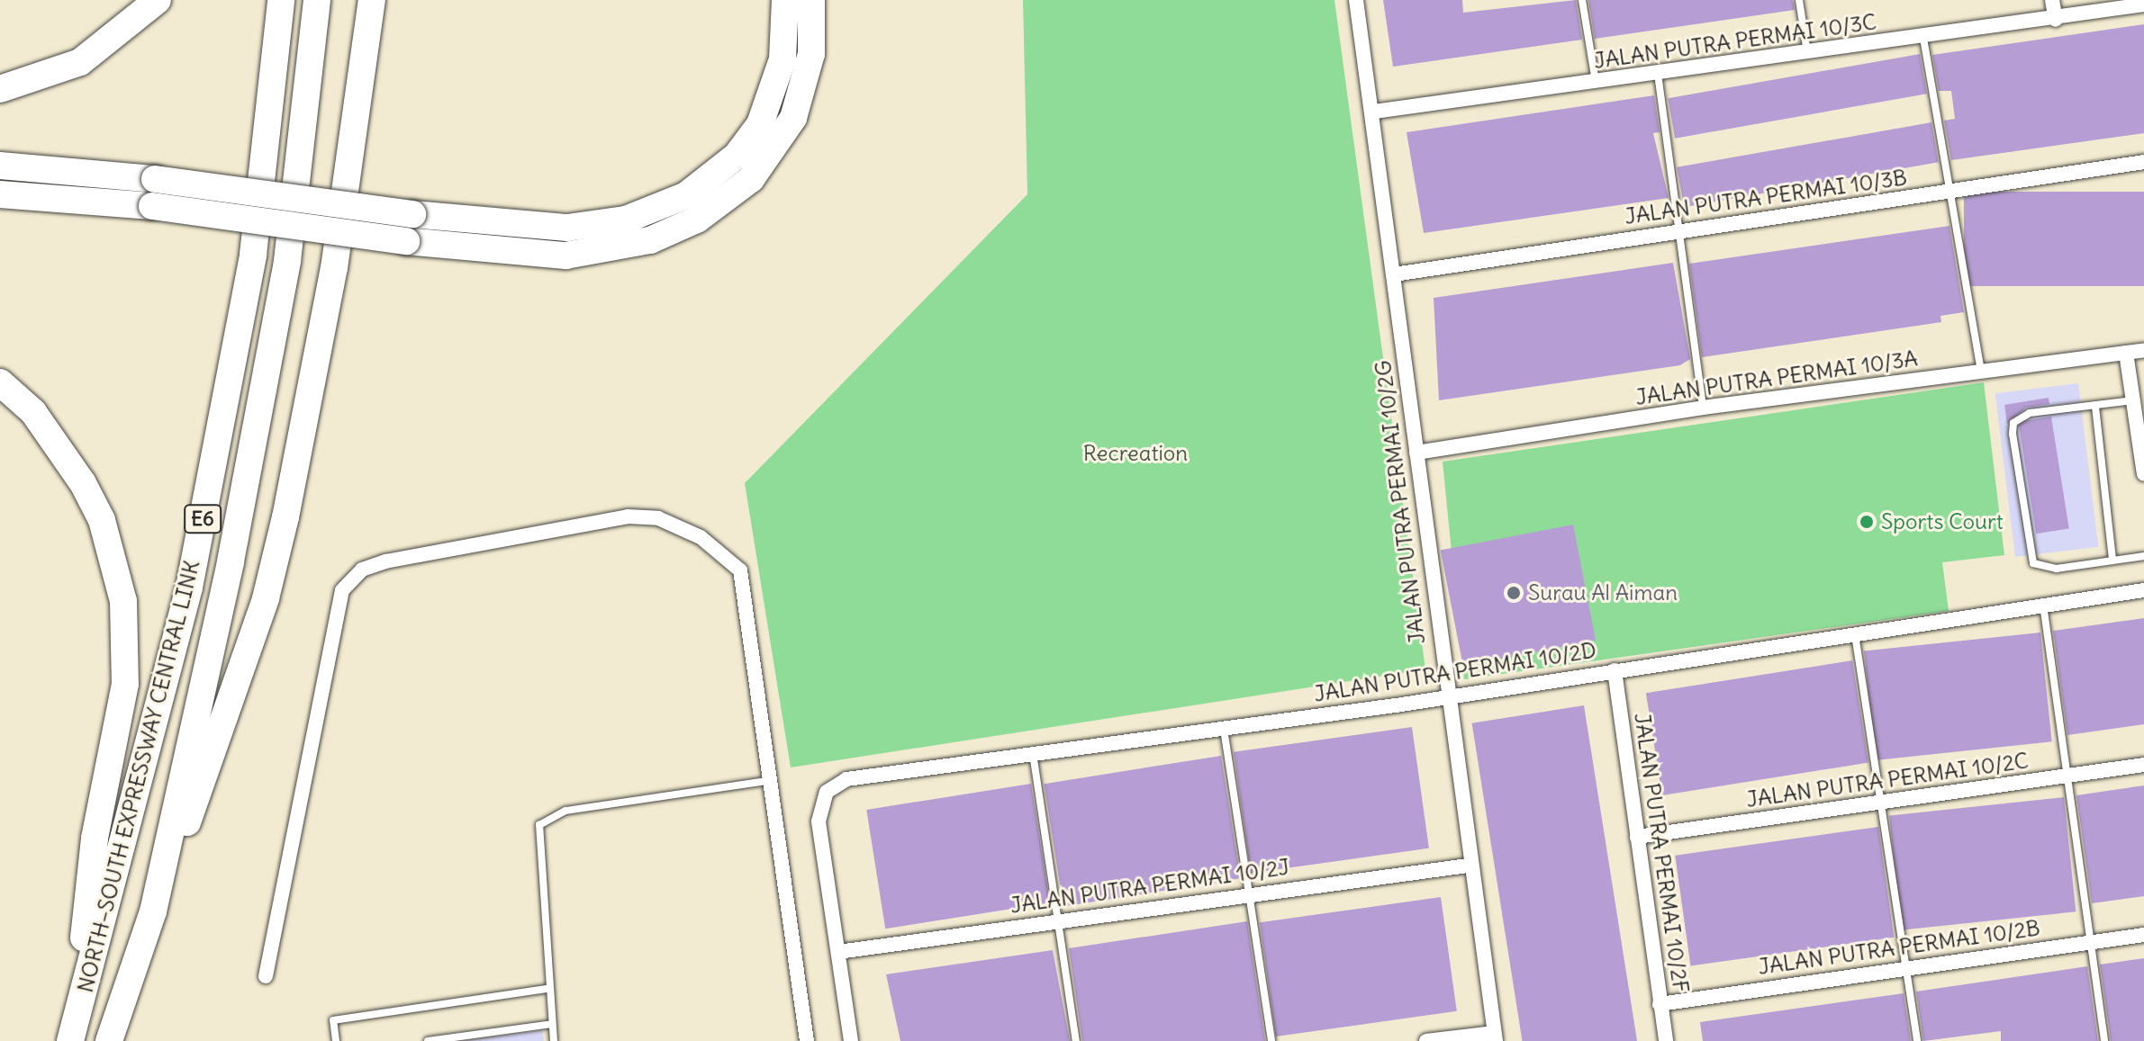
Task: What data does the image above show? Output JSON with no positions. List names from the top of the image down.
{
  "streets": {
    "highway": ["E6", "NORTH–SOUTH EXPRESSWAY CENTRAL LINK"],
    "street": [
      "JALAN PUTRA PERMAI 10/3C",
      "JALAN PUTRA PERMAI 10/3B",
      "JALAN PUTRA PERMAI 10/3A",
      "JALAN PUTRA PERMAI 10/2G",
      "JALAN PUTRA PERMAI 10/2D",
      "JALAN PUTRA PERMAI 10/2C",
      "JALAN PUTRA PERMAI 10/2F",
      "JALAN PUTRA PERMAI 10/2J",
      "JALAN PUTRA PERMAI 10/2B"
    ]
  },
  "crossings": [
    ["JALAN PUTRA PERMAI 10/3C", "JALAN PUTRA PERMAI 10/2G"],
    ["JALAN PUTRA PERMAI 10/3B", "JALAN PUTRA PERMAI 10/2G"],
    ["JALAN PUTRA PERMAI 10/3A", "JALAN PUTRA PERMAI 10/2G"],
    ["JALAN PUTRA PERMAI 10/2G", "JALAN PUTRA PERMAI 10/2D"],
    ["JALAN PUTRA PERMAI 10/2G", "JALAN PUTRA PERMAI 10/2J"],
    ["JALAN PUTRA PERMAI 10/2D", "JALAN PUTRA PERMAI 10/2F"],
    ["JALAN PUTRA PERMAI 10/2D", "JALAN PUTRA PERMAI 10/2J"],
    ["JALAN PUTRA PERMAI 10/2C", "JALAN PUTRA PERMAI 10/2F"],
    ["JALAN PUTRA PERMAI 10/2F", "JALAN PUTRA PERMAI 10/2B"]
  ],
  "parks": ["Recreation"],
  "places": ["Sports Court", "Surau Al Aiman"]
}
